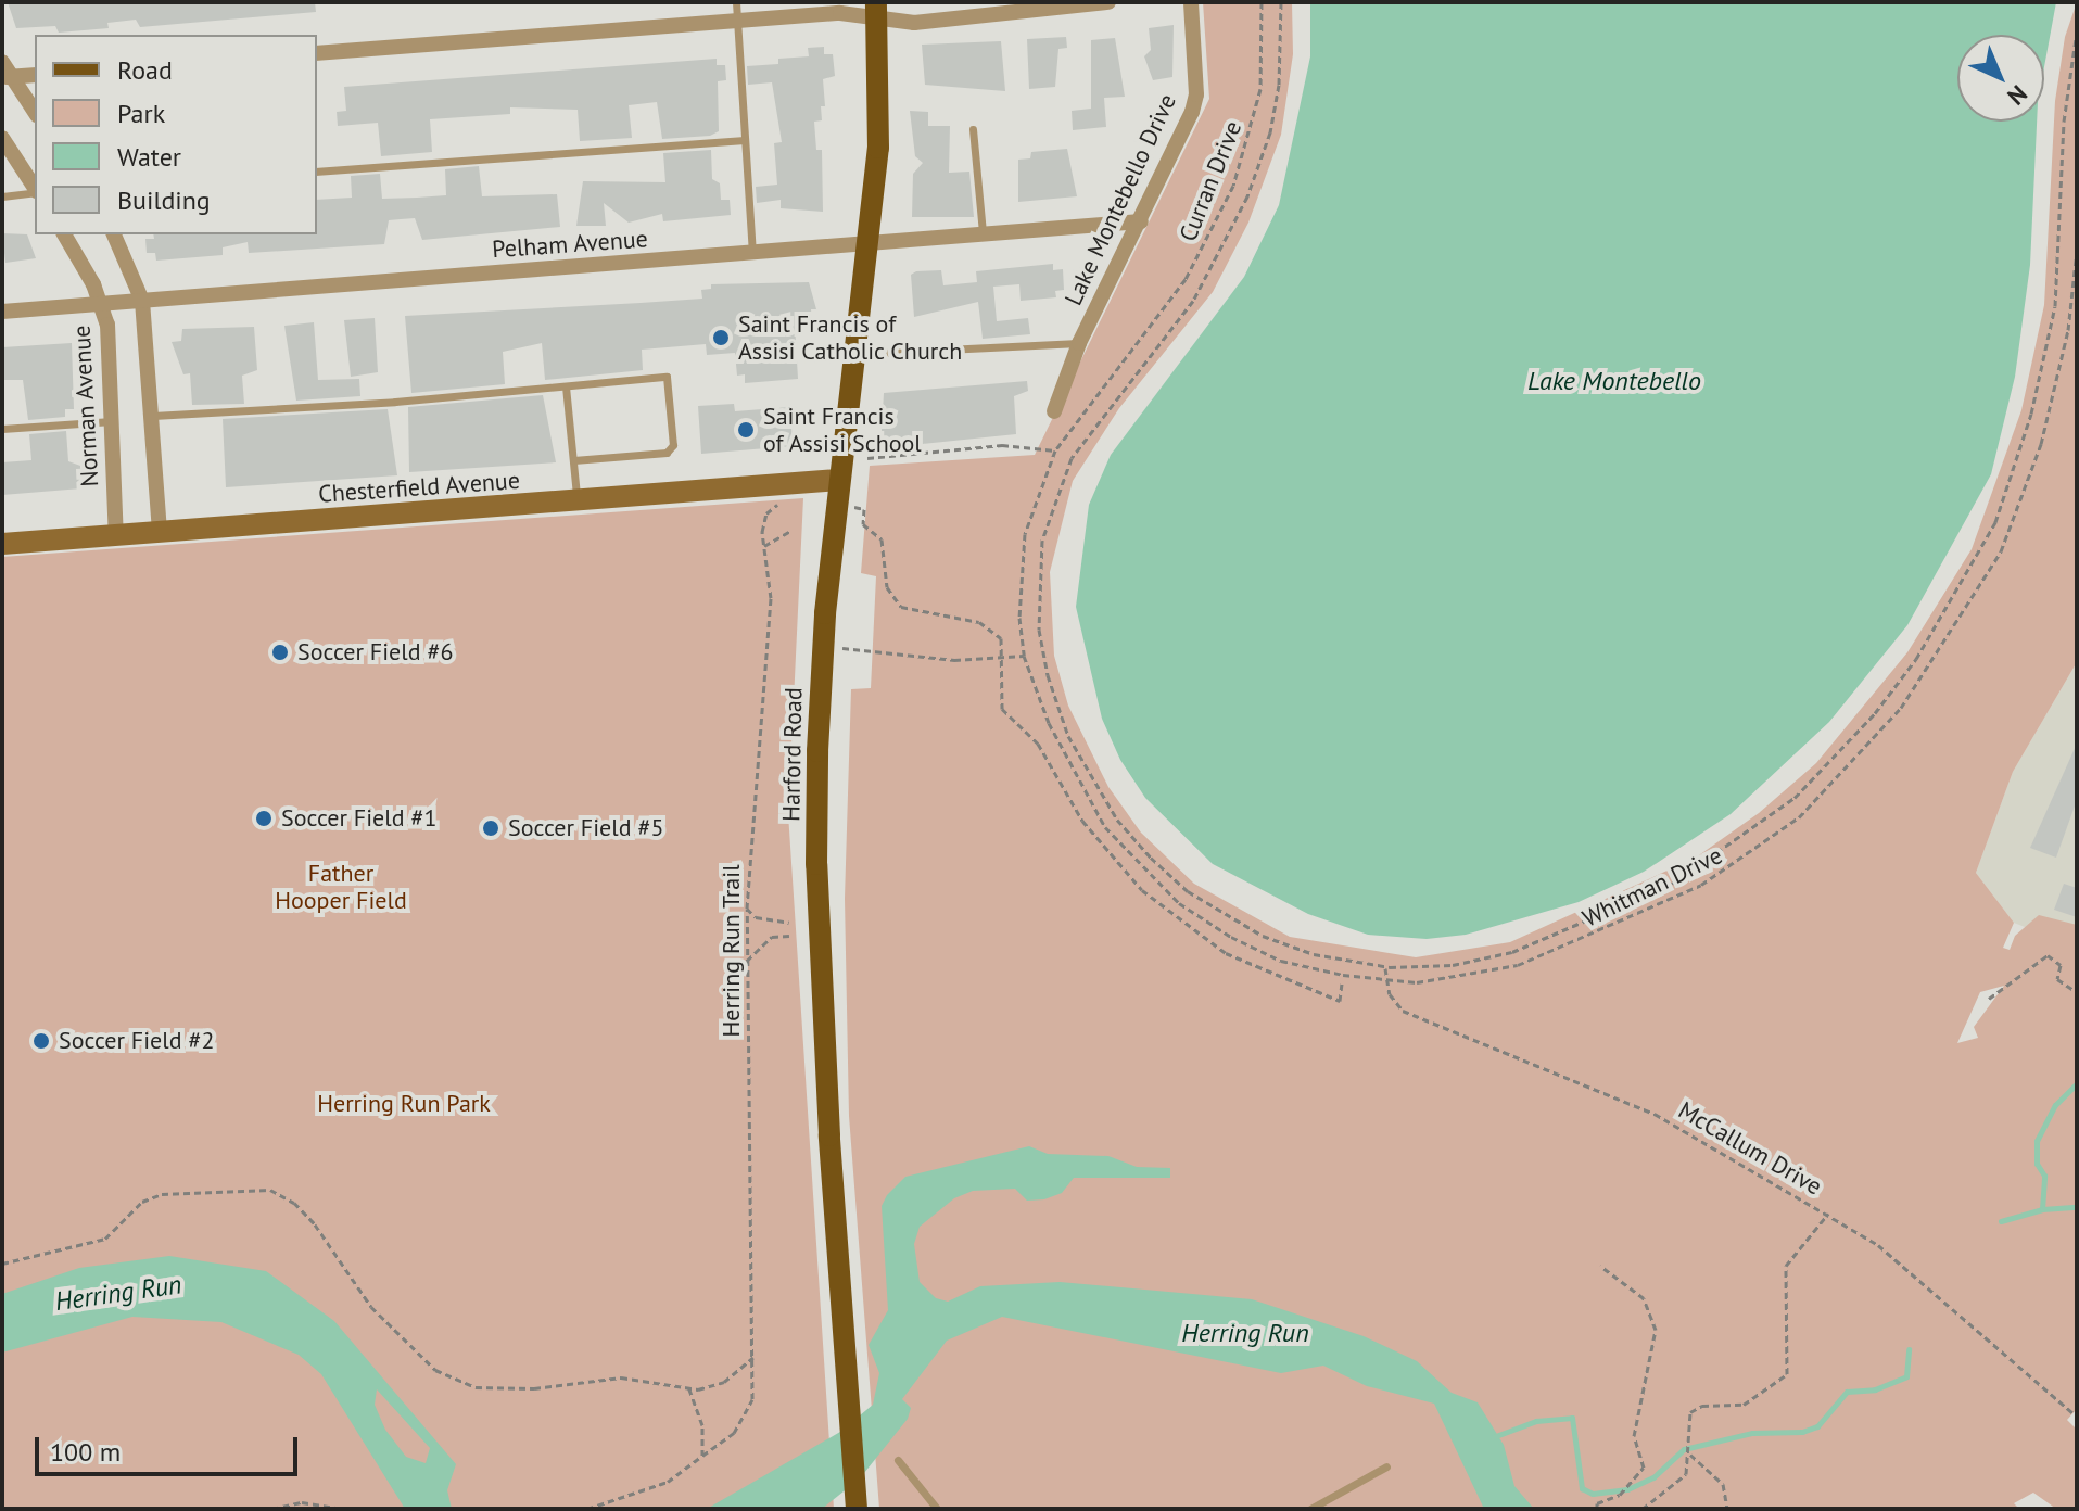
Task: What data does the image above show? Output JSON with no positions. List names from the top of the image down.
{
  "streets": {
    "main road": ["Harford Road"],
    "street": [
      "Lake Montebello Drive",
      "Pelham Avenue",
      "Norman Avenue",
      "Chesterfield Avenue"
    ],
    "path": [
      "Curran Drive",
      "Whitman Drive",
      "Herring Run Trail",
      "McCallum Drive"
    ]
  },
  "crossings": [
    ["Lake Montebello Drive", "Pelham Avenue"],
    ["Pelham Avenue", "Norman Avenue"],
    ["Pelham Avenue", "Harford Road"],
    ["Norman Avenue", "Chesterfield Avenue"],
    ["Chesterfield Avenue", "Harford Road"],
    ["Whitman Drive", "McCallum Drive"]
  ],
  "water": ["Lake Montebello", "Herring Run"],
  "parks": ["Father Hooper Field", "Herring Run Park"],
  "places": [
    "Saint Francis of Assisi Catholic Church",
    "Saint Francis of Assisi School",
    "Soccer Field #6",
    "Soccer Field #1",
    "Soccer Field #5",
    "Soccer Field #2"
  ],
  "legend": [
    "Road",
    "Park",
    "Water",
    "Building"
  ],
  "scale_bar": "100 m",
  "north": "bottom right"
}
